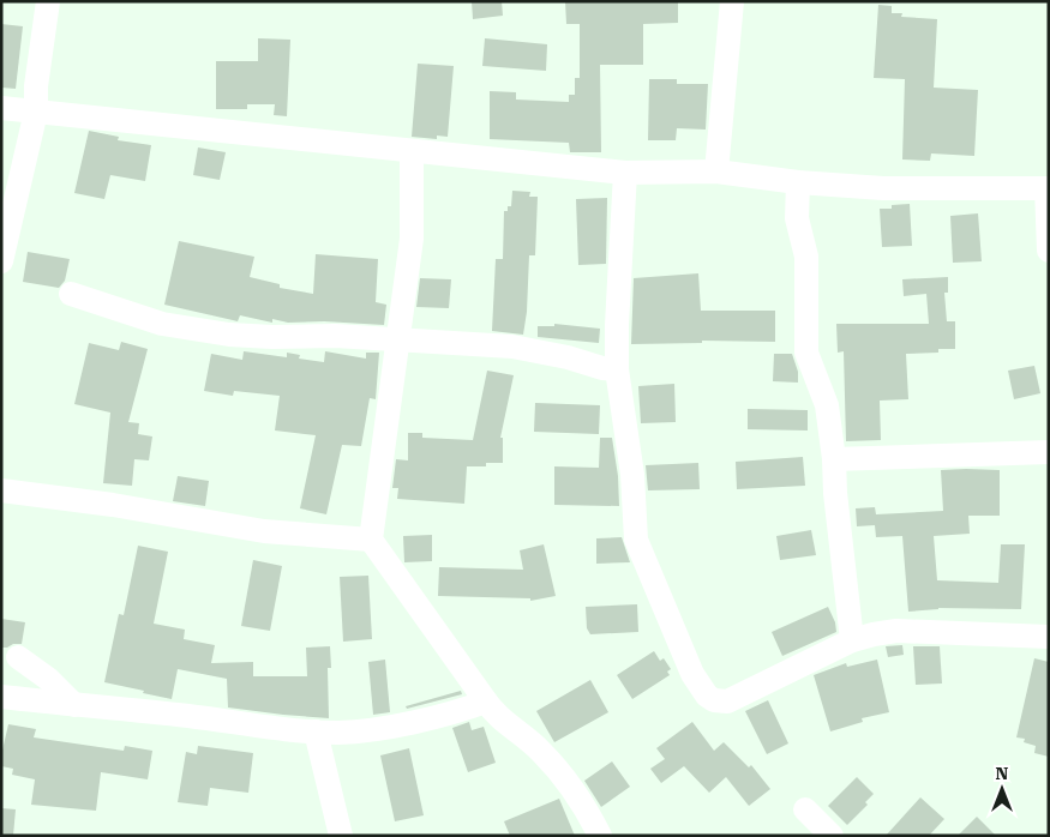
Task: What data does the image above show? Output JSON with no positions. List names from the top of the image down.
{
  "north": "top"
}
